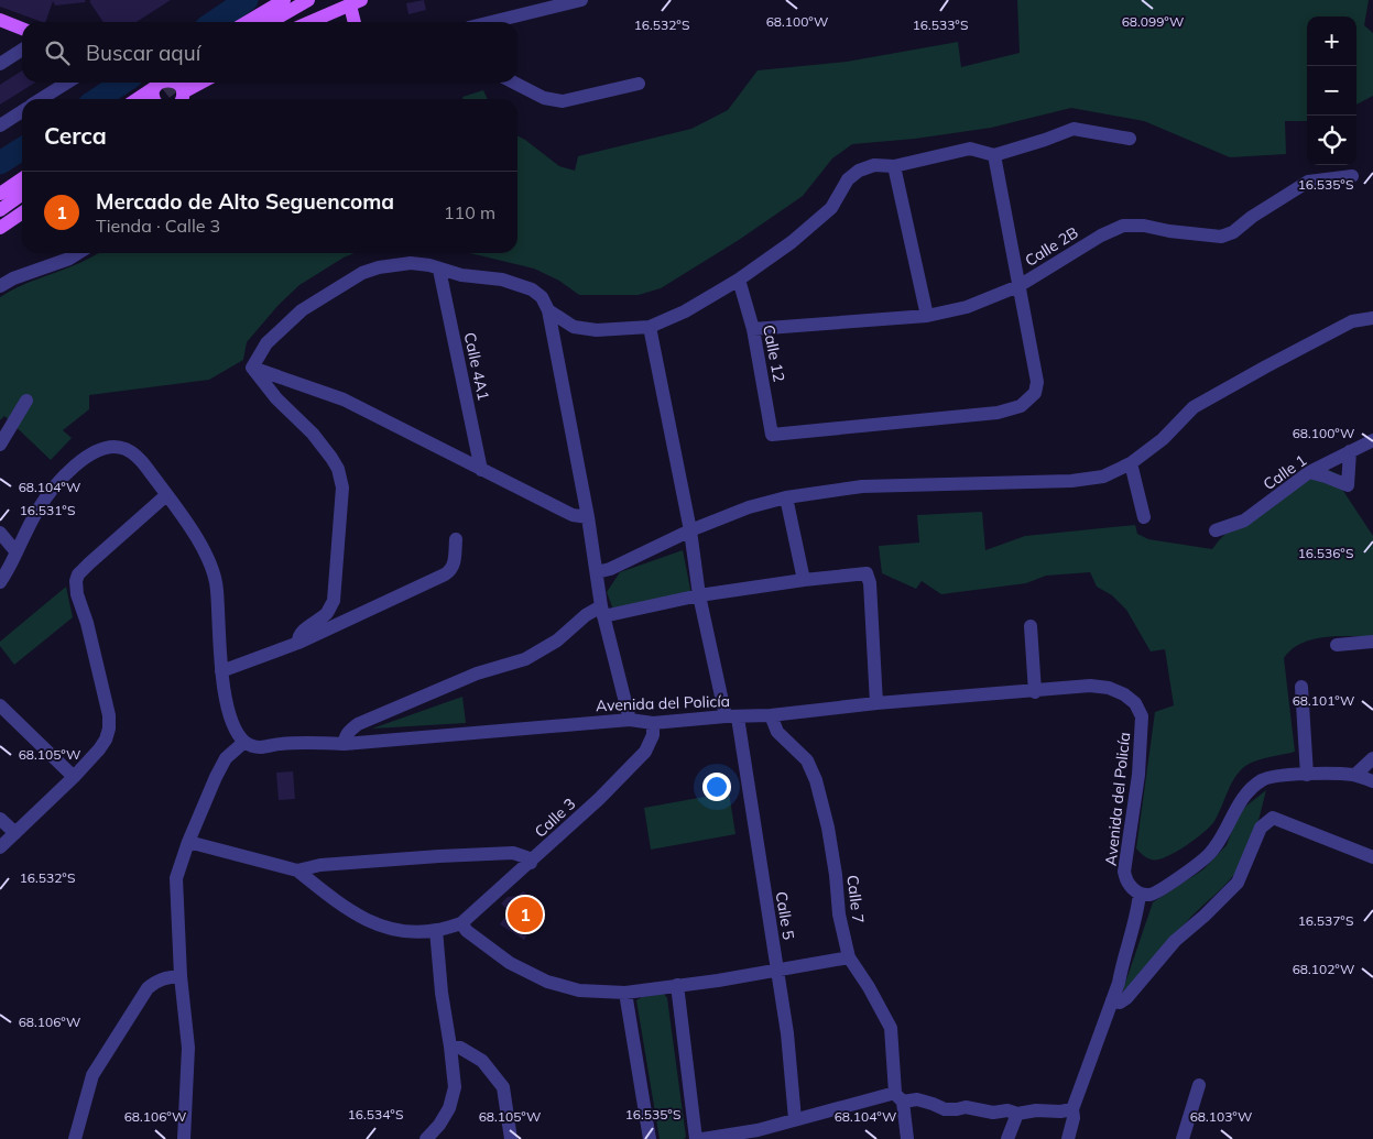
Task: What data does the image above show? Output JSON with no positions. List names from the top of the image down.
{
  "streets": {
    "street": [
      "Calle 2B",
      "Calle 12",
      "Calle 4A1",
      "Calle 1",
      "Avenida del Policía",
      "Calle 3",
      "Calle 7",
      "Calle 5"
    ]
  },
  "crossings": [
    ["Calle 2B", "Calle 12"],
    ["Avenida del Policía", "Calle 3"],
    ["Avenida del Policía", "Calle 7"],
    ["Avenida del Policía", "Calle 5"]
  ],
  "page": {
    "map_buttons": ["+", "−"],
    "search": "Buscar aquí",
    "heading": "Cerca",
    "list": [
      {
        "mark": "1",
        "name": "Mercado de Alto Seguencoma",
        "note": "Tienda · Calle 3",
        "value": "110 m"
      }
    ],
    "pins": "1"
  },
  "coordinates": [
    "68.100°W",
    "68.099°W",
    "16.532°S",
    "16.533°S",
    "16.535°S",
    "68.104°W",
    "16.531°S",
    "16.536°S",
    "68.101°W",
    "68.105°W",
    "16.537°S",
    "68.102°W",
    "68.106°W",
    "16.534°S",
    "68.103°W"
  ]
}
